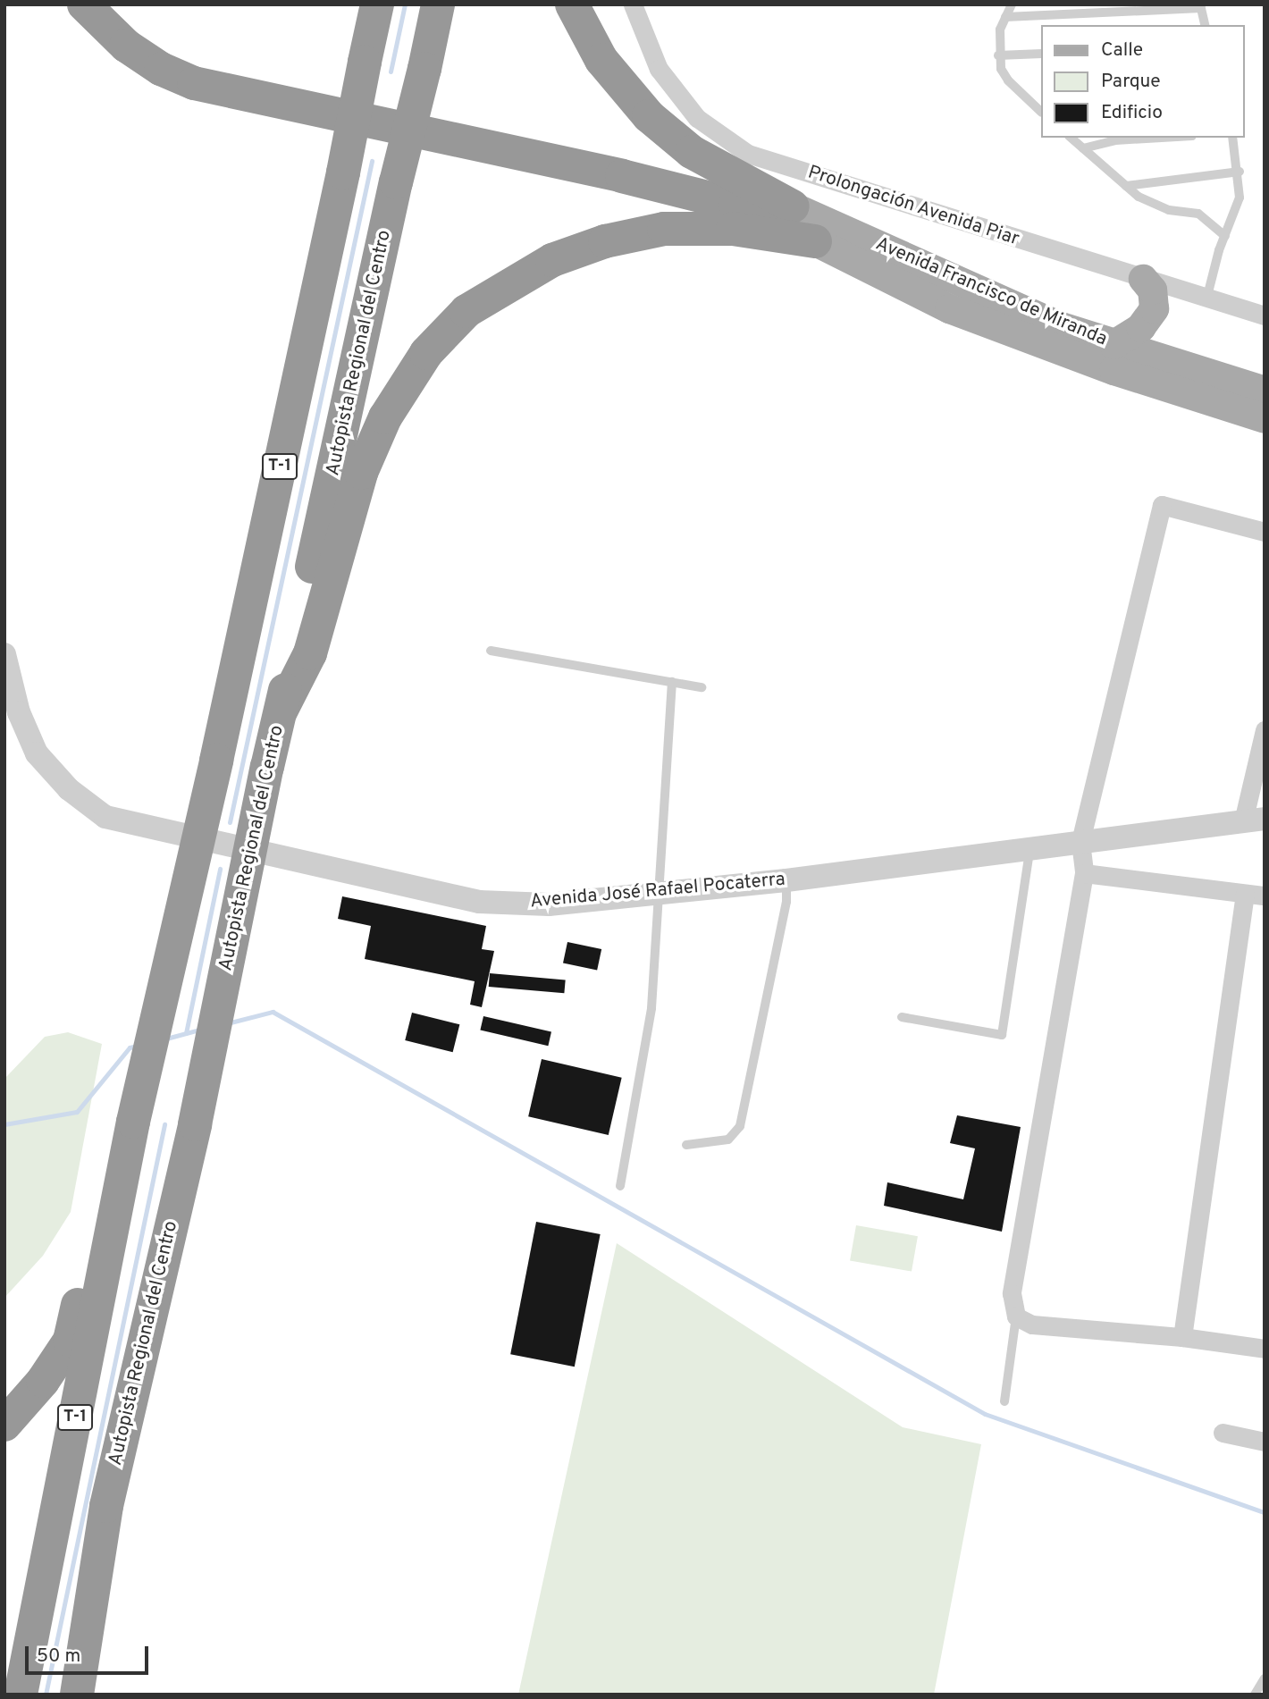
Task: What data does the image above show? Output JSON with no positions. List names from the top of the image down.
{
  "streets": {
    "highway": ["Autopista Regional del Centro", "T-1"],
    "main road": ["Avenida Francisco de Miranda"],
    "street": ["Prolongación Avenida Piar", "Avenida José Rafael Pocaterra"]
  },
  "legend": ["Calle", "Parque", "Edificio"],
  "scale_bar": "50 m"
}
